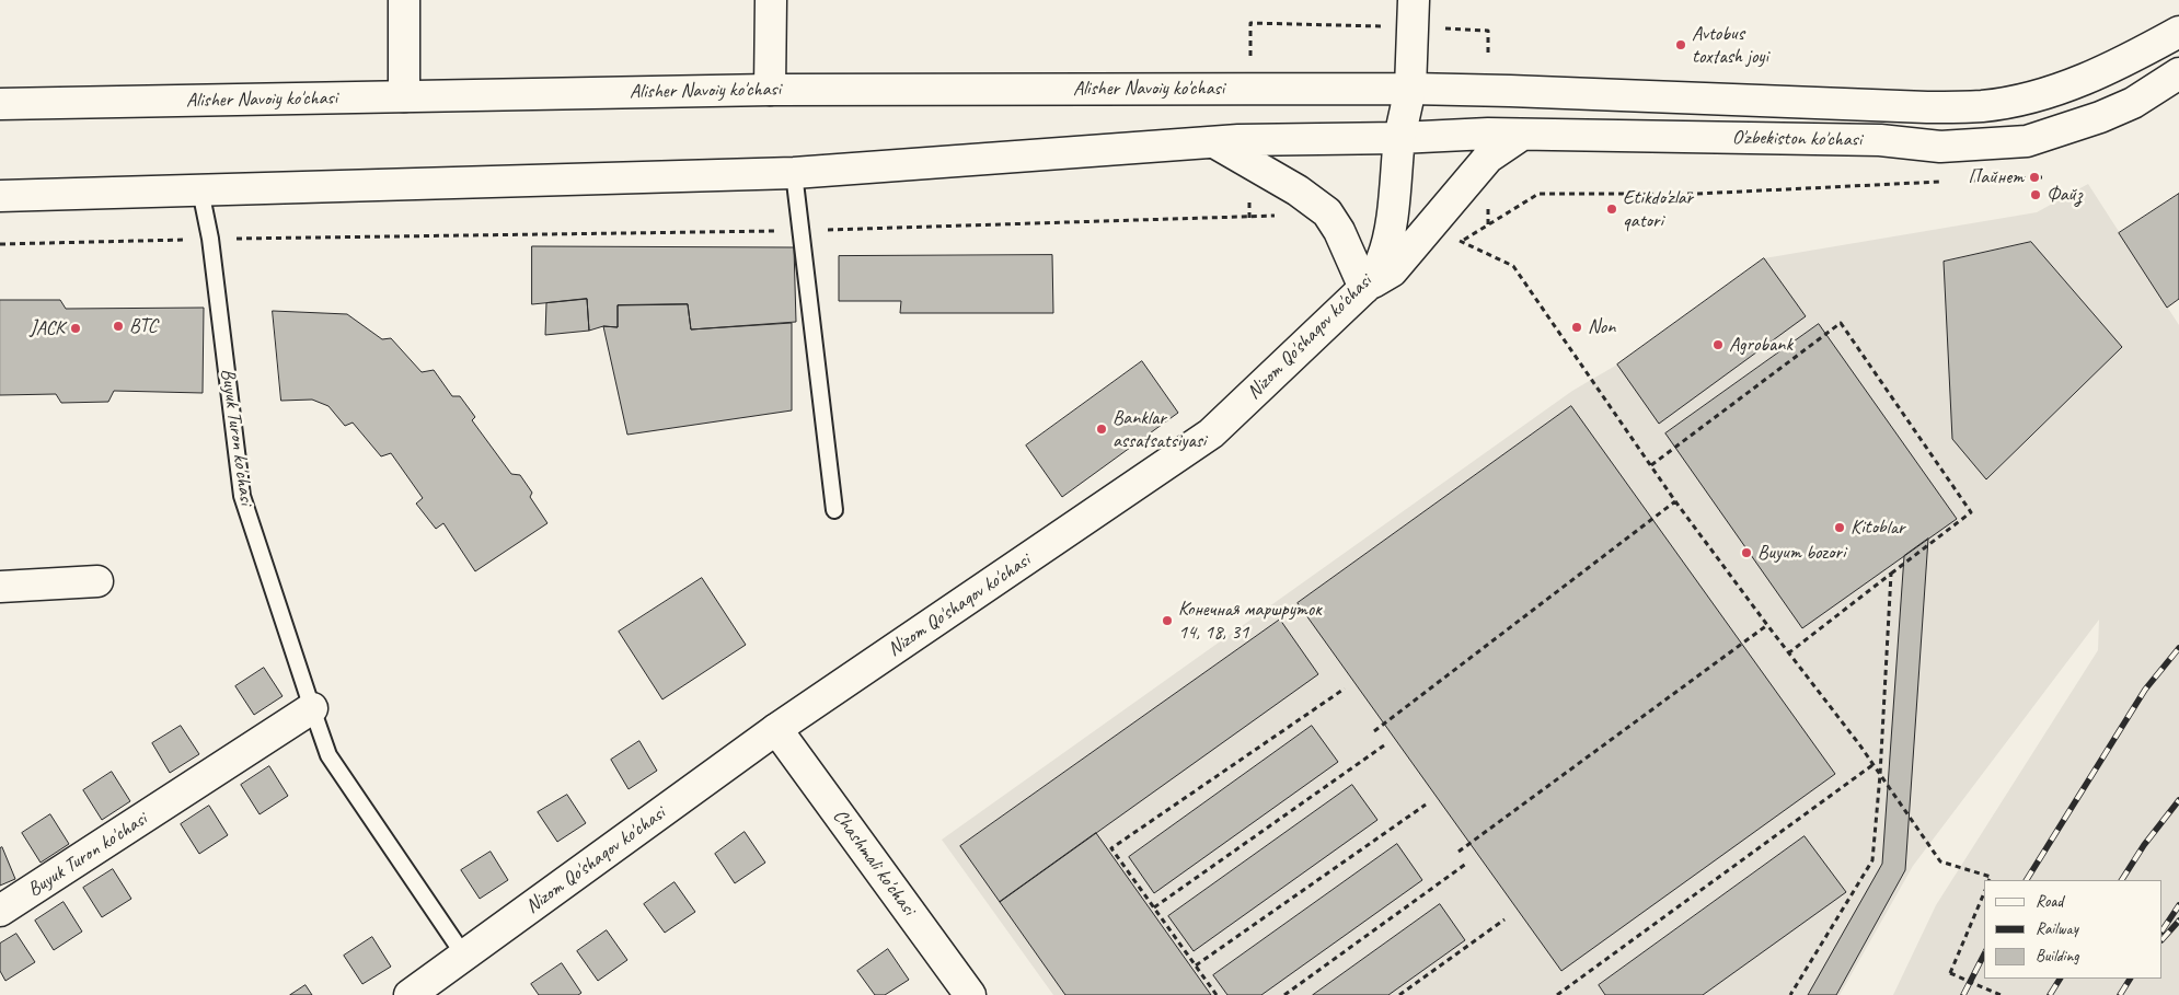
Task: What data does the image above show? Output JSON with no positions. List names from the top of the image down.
{
  "streets": {
    "main road": [
      "Alisher Navoiy ko'chasi",
      "O'zbekiston ko'chasi",
      "Nizom Qo'shaqov ko'chasi",
      "Buyuk Turon ko'chasi",
      "Chashmali ko'chasi"
    ]
  },
  "crossings": [
    ["Alisher Navoiy ko'chasi", "O'zbekiston ko'chasi"],
    ["Alisher Navoiy ko'chasi", "Nizom Qo'shaqov ko'chasi"],
    ["O'zbekiston ko'chasi", "Nizom Qo'shaqov ko'chasi"],
    ["Nizom Qo'shaqov ko'chasi", "Buyuk Turon ko'chasi"],
    ["Nizom Qo'shaqov ko'chasi", "Chashmali ko'chasi"]
  ],
  "places": [
    "Avtobus toxtash joyi",
    "Пайнет",
    "Файз",
    "Etikdo'zlar qatori",
    "BTC",
    "Non",
    "JACK",
    "Agrobank",
    "Banklar assatsatsiyasi",
    "Kitoblar",
    "Buyum bozori",
    "Конечная маршруток 14, 18, 31"
  ],
  "legend": ["Road", "Railway", "Building"]
}
